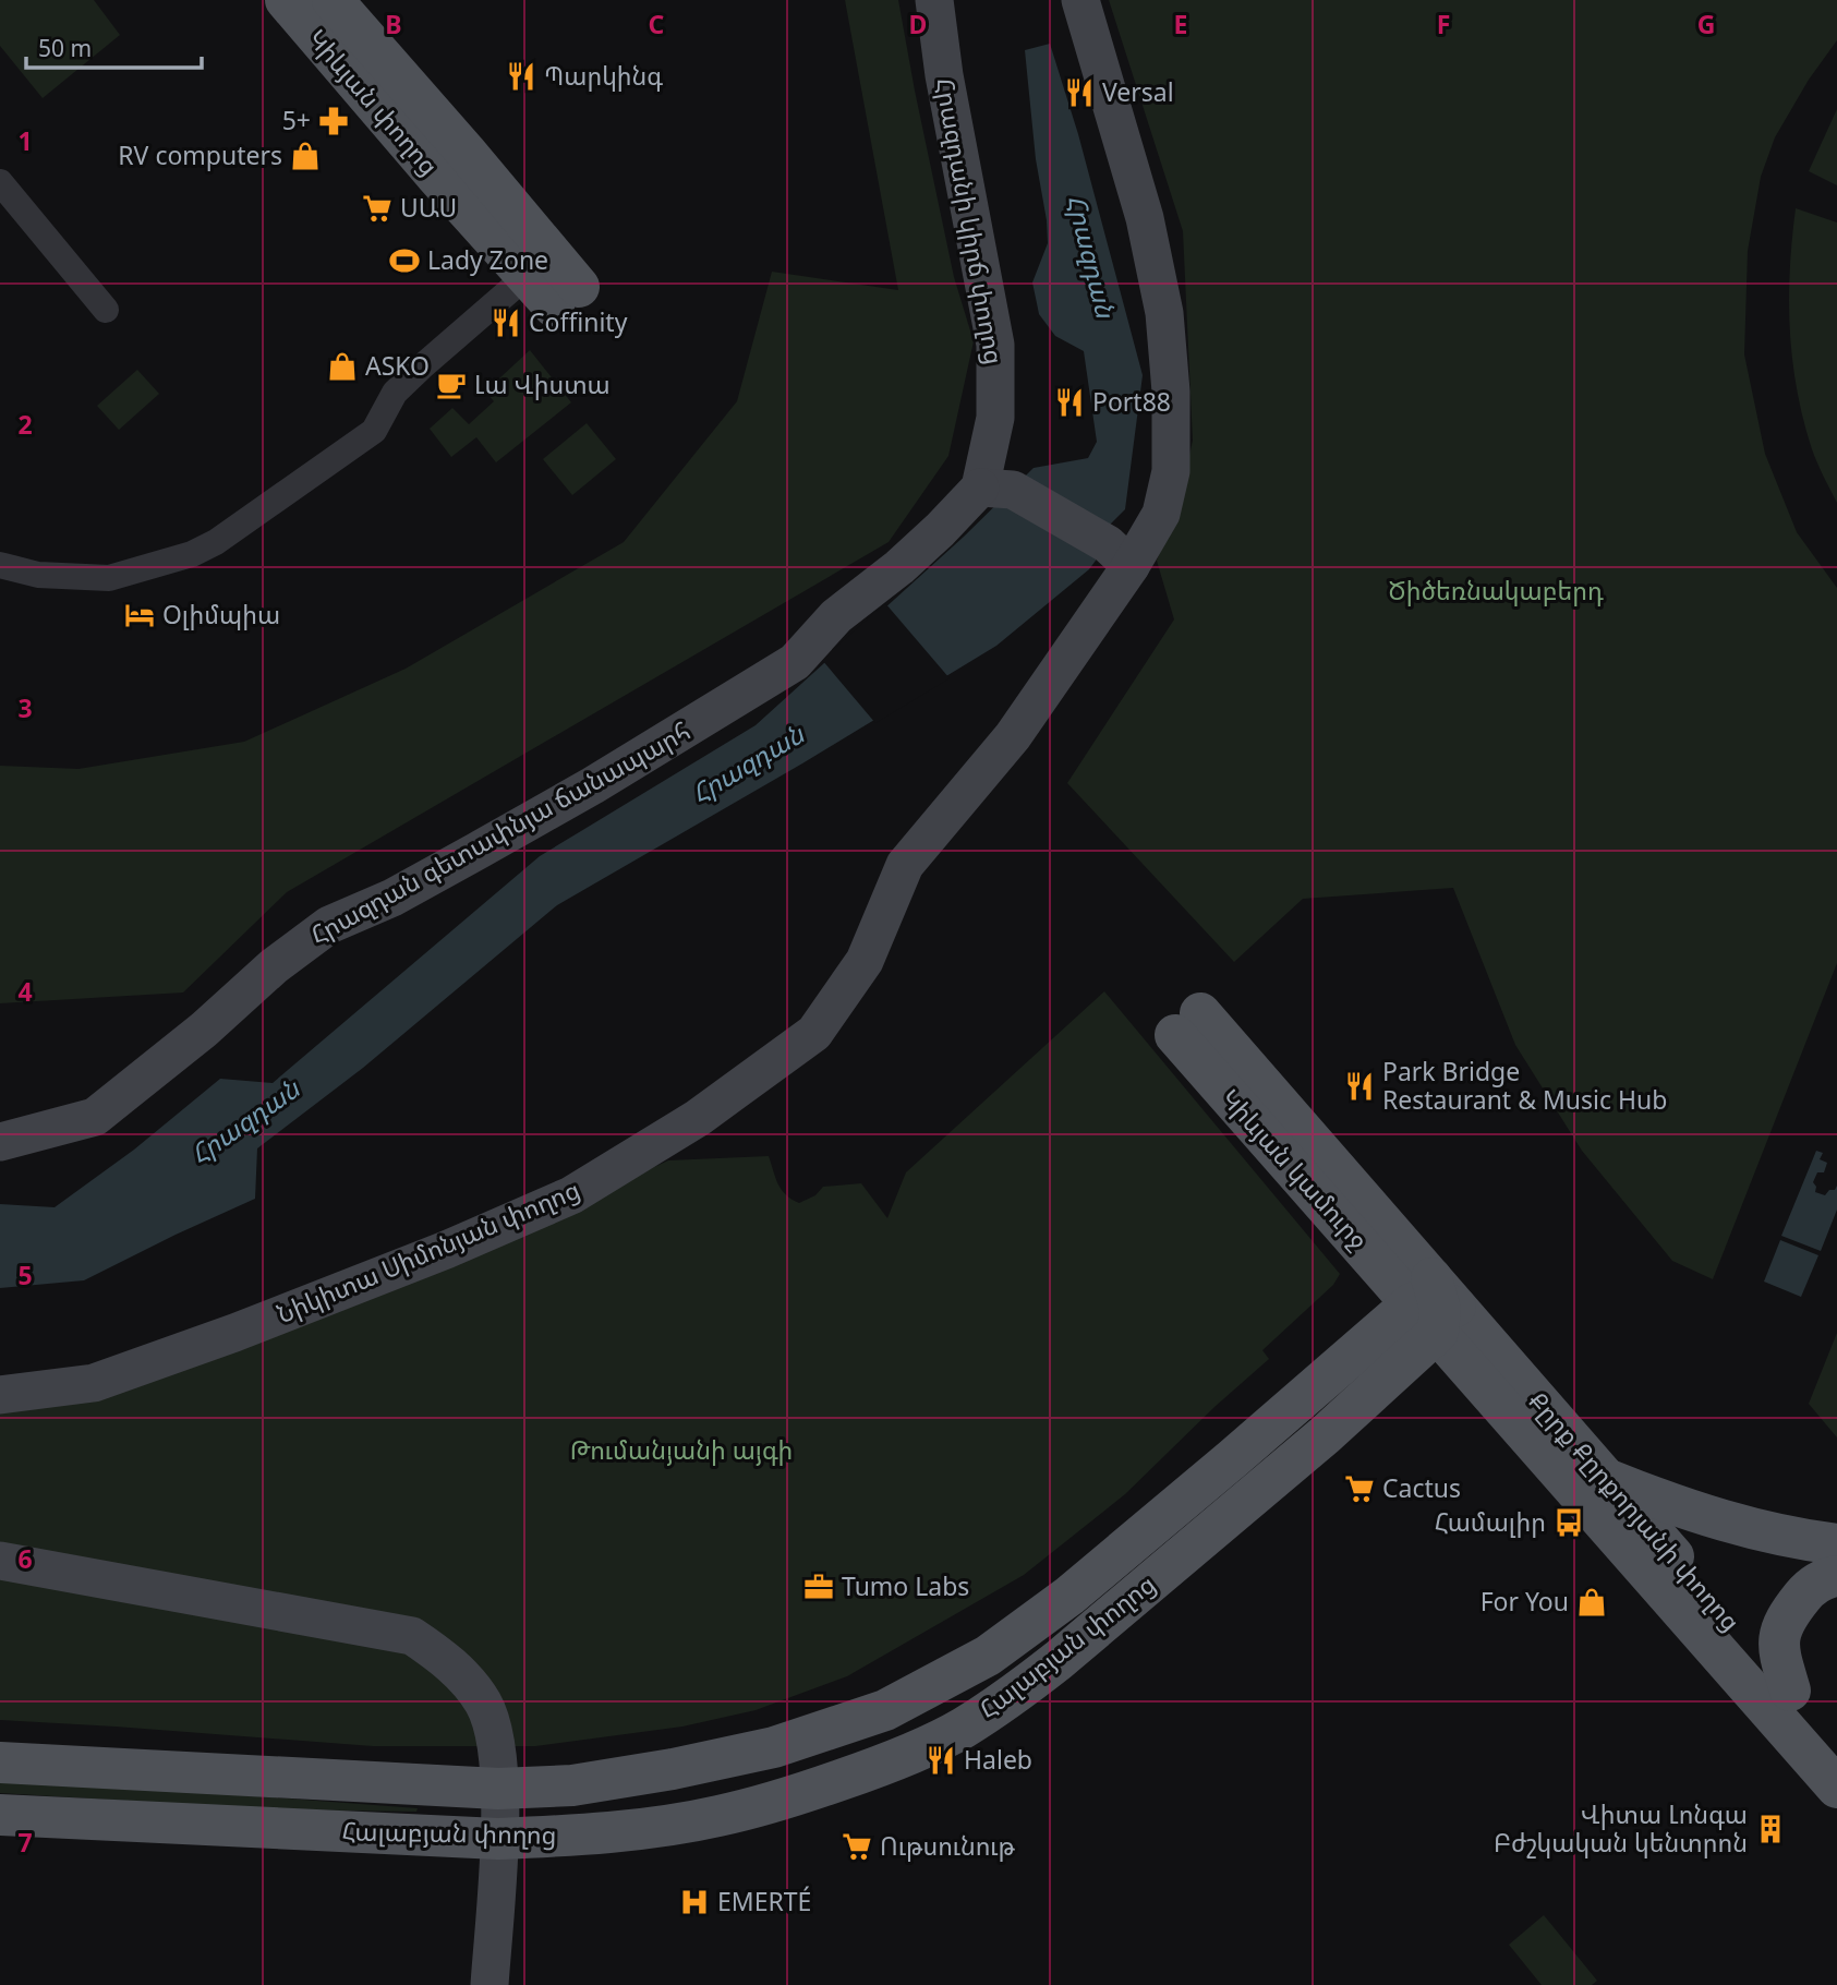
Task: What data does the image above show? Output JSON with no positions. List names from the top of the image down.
{
  "streets": {
    "main road": [
      "Կիևյան փողոց",
      "Կիևյան կամուրջ",
      "Քըրք Քըրքորյանի փողոց",
      "Հալաբյան փողոց"
    ],
    "street": ["Հրազդանի կիրճ փողոց", "Հրազդան գետափնյա ճանապարհ", "Նիկիտա Սիմոնյան փողոց"]
  },
  "crossings": [
    ["Հրազդանի կիրճ փողոց", "Հրազդան գետափնյա ճանապարհ"],
    ["Կիևյան կամուրջ", "Քըրք Քըրքորյանի փողոց"],
    ["Կիևյան կամուրջ", "Հալաբյան փողոց"],
    ["Քըրք Քըրքորյանի փողոց", "Հալաբյան փողոց"]
  ],
  "water": ["Հրազդան"],
  "parks": ["Ծիծեռնակաբերդ", "Թումանյանի այգի"],
  "places": {
    "restaurant": [
      "Պարկինգ",
      "Versal",
      "Coffinity",
      "Port88",
      "Park Bridge Restaurant & Music Hub",
      "Haleb"
    ],
    "pharmacy": ["5+"],
    "shop": ["RV computers", "ASKO", "For You"],
    "supermarket": ["ՍԱՍ", "Cactus", "Ութսունութ"],
    "sports": ["Lady Zone"],
    "cafe": ["Լա Վիստա"],
    "hotel": ["Օլիմպիա"],
    "bus stop": ["Համալիր"],
    "office": ["Tumo Labs"],
    "building": ["Վիտա Լոնգա Բժշկական կենտրոն"],
    "hospital": ["EMERTÉ"]
  },
  "scale_bar": "50 m",
  "grid": {
    "columns": [
      "B",
      "C",
      "D",
      "E",
      "F",
      "G"
    ],
    "rows": [
      "1",
      "2",
      "3",
      "4",
      "5",
      "6",
      "7"
    ]
  }
}
